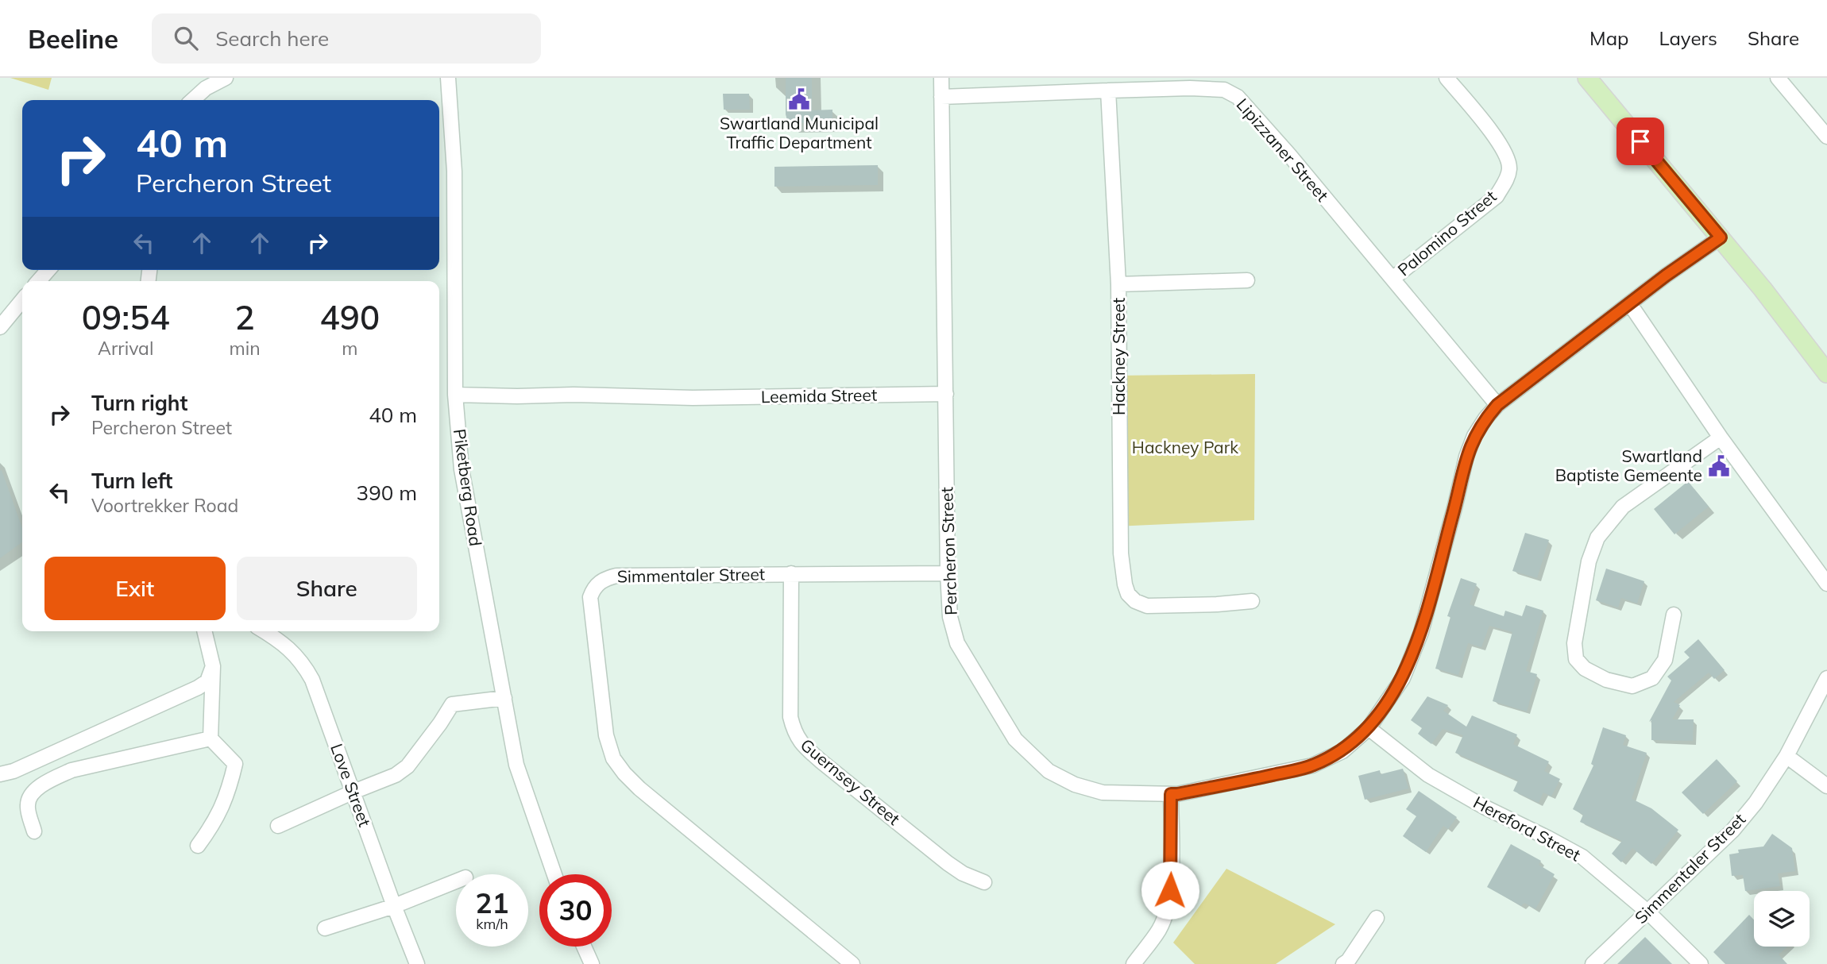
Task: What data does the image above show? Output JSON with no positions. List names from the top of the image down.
{
  "streets": {
    "street": [
      "Lipizzaner Street",
      "Palomino Street",
      "Hackney Street",
      "Leemida Street",
      "Piketberg Road",
      "Percheron Street",
      "Simmentaler Street",
      "Guernsey Street",
      "Love Street",
      "Hereford Street"
    ]
  },
  "crossings": [
    ["Lipizzaner Street", "Palomino Street"],
    ["Lipizzaner Street", "Hackney Street"],
    ["Lipizzaner Street", "Percheron Street"],
    ["Leemida Street", "Piketberg Road"],
    ["Leemida Street", "Percheron Street"],
    ["Percheron Street", "Simmentaler Street"],
    ["Percheron Street", "Hereford Street"],
    ["Simmentaler Street", "Guernsey Street"],
    ["Simmentaler Street", "Hereford Street"]
  ],
  "parks": ["Hackney Park"],
  "places": {
    "public building": ["Swartland Municipal Traffic Department", "Swartland Baptiste Gemeente"]
  },
  "page": {
    "header": "Beeline",
    "search": "Search here",
    "nav": ["Map", "Layers", "Share"],
    "turn": ["40 m", "Percheron Street"],
    "eta": [
      "09:54",
      "Arrival",
      "2",
      "min",
      "490",
      "m"
    ],
    "list": [
      {
        "name": "Turn right",
        "note": "Percheron Street",
        "value": "40 m"
      },
      {
        "name": "Turn left",
        "note": "Voortrekker Road",
        "value": "390 m"
      }
    ],
    "buttons": ["Exit", "Share"],
    "speed": "21 km/h",
    "limit": "30"
  }
}
